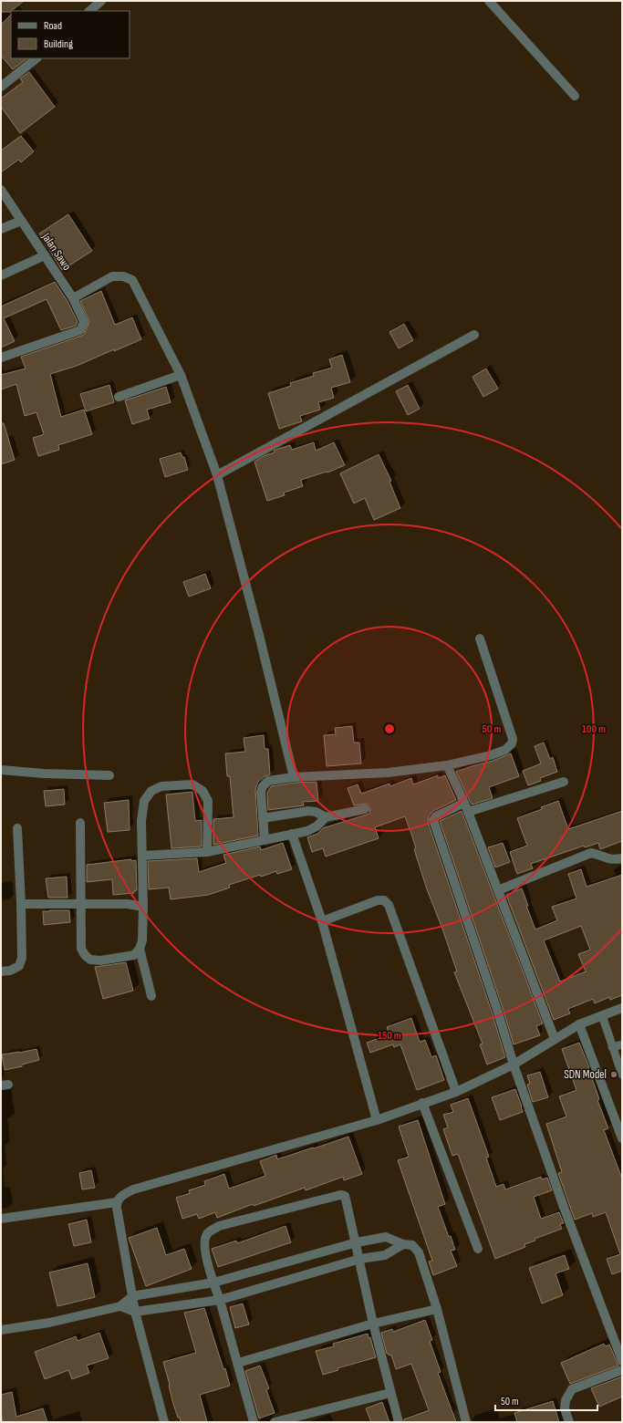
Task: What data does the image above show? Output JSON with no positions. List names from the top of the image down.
{
  "streets": {
    "street": ["Jalan Sawo"]
  },
  "places": ["SDN Model"],
  "legend": ["Road", "Building"],
  "scale_bar": "50 m",
  "rings": ["50 m", "100 m", "150 m"]
}
